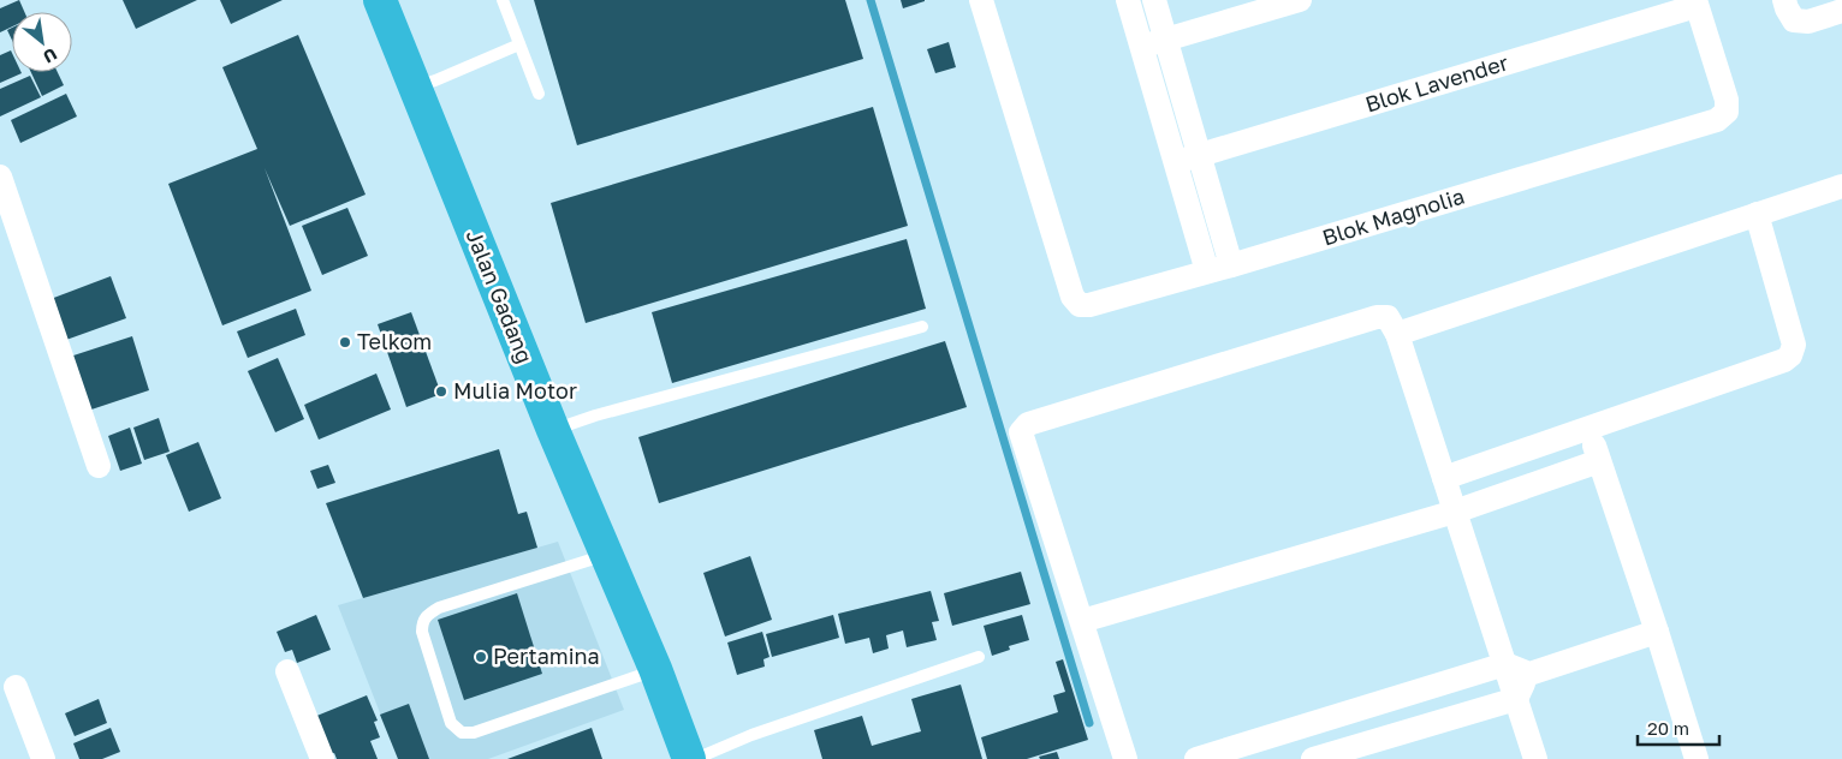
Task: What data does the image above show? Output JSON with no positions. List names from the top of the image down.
{
  "streets": {
    "highway": ["Jalan Gadang"],
    "street": ["Blok Lavender", "Blok Magnolia"]
  },
  "crossings": [
    ["Blok Lavender", "Blok Magnolia"]
  ],
  "places": ["Telkom", "Mulia Motor", "Pertamina"],
  "scale_bar": "20 m",
  "north": "bottom right"
}
